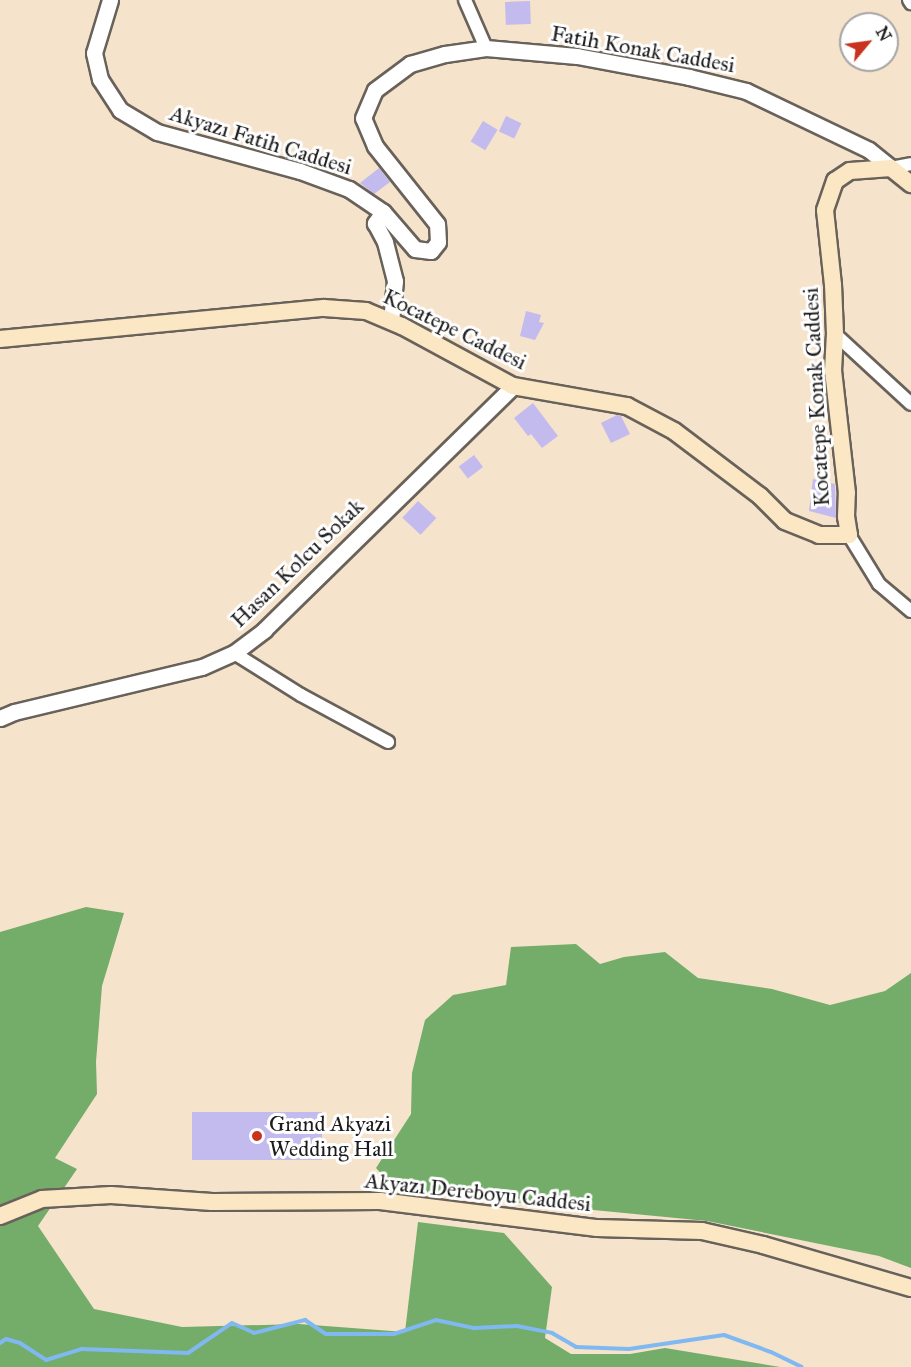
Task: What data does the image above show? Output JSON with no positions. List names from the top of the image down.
{
  "streets": {
    "main road": [
      "Fatih Konak Caddesi",
      "Kocatepe Caddesi",
      "Kocatepe Konak Caddesi",
      "Akyazı Dereboyu Caddesi"
    ],
    "street": ["Akyazı Fatih Caddesi", "Hasan Kolcu Sokak"]
  },
  "crossings": [
    ["Fatih Konak Caddesi", "Akyazı Fatih Caddesi"],
    ["Fatih Konak Caddesi", "Kocatepe Konak Caddesi"],
    ["Kocatepe Caddesi", "Kocatepe Konak Caddesi"],
    ["Kocatepe Caddesi", "Hasan Kolcu Sokak"]
  ],
  "places": ["Grand Akyazi Wedding Hall"],
  "north": "top right"
}
